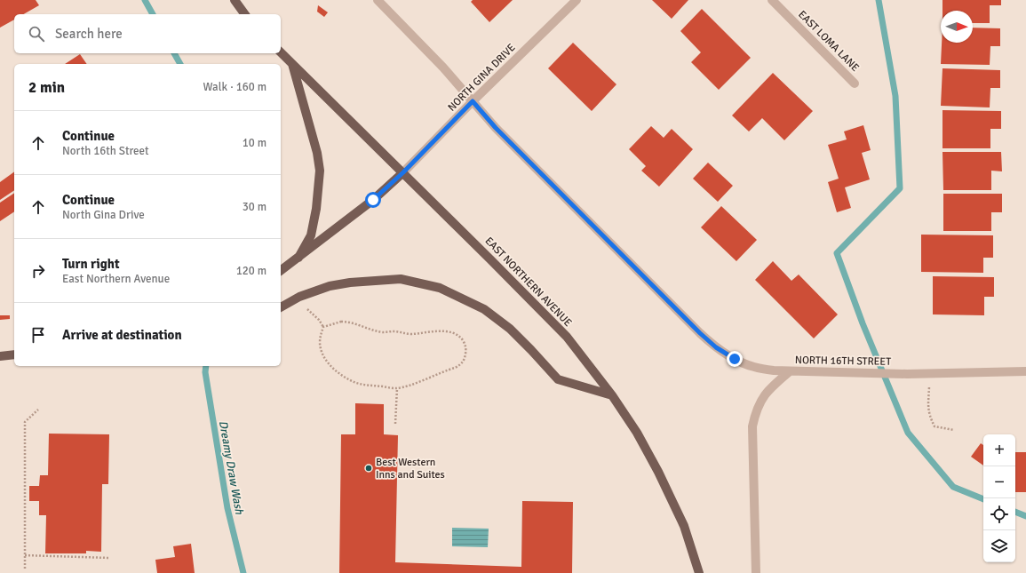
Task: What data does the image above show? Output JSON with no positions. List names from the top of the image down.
{
  "streets": {
    "main road": ["EAST NORTHERN AVENUE"],
    "street": ["EAST LOMA LANE", "NORTH GINA DRIVE", "NORTH 16TH STREET"]
  },
  "crossings": [
    ["NORTH GINA DRIVE", "EAST NORTHERN AVENUE"]
  ],
  "water": ["Dreamy Draw Wash"],
  "places": ["Best Western Inns and Suites"],
  "north": "right",
  "page": {
    "search": "Search here",
    "heading": ["2 min", "Walk · 160 m"],
    "list": [
      ["Continue", "North 16th Street", "10 m"],
      ["Continue", "North Gina Drive", "30 m"],
      ["Turn right", "East Northern Avenue", "120 m"],
      "Arrive at destination"
    ],
    "map_buttons": ["+", "−"]
  }
}
